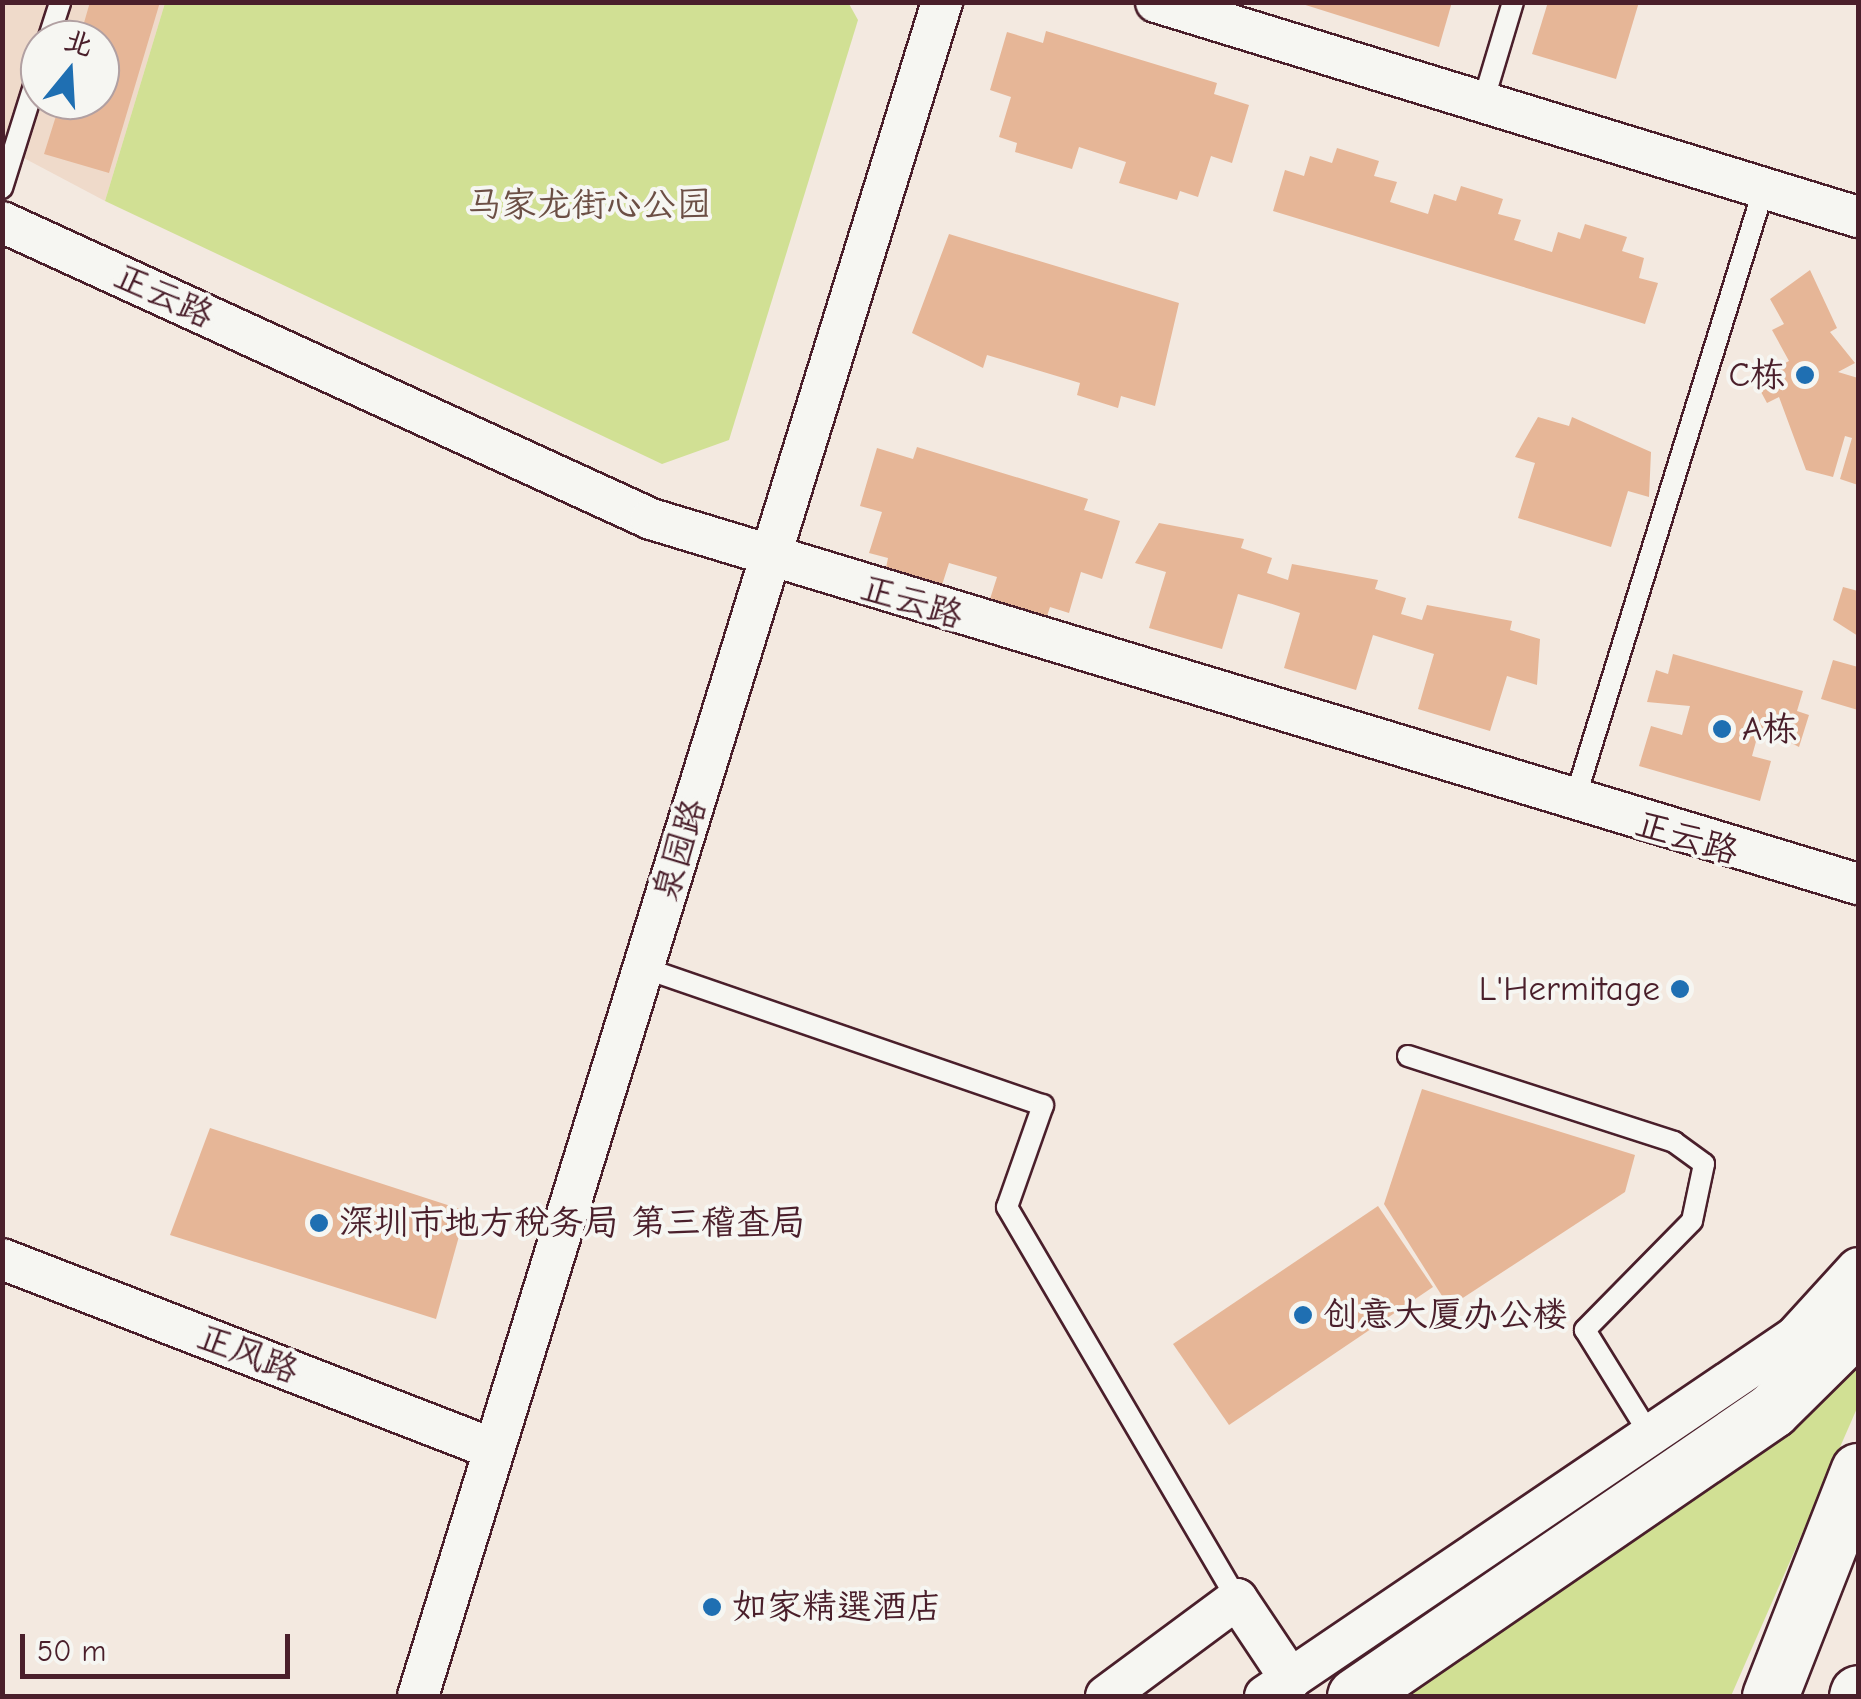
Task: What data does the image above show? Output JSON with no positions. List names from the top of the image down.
{
  "streets": {
    "street": ["正云路", "泉园路", "正风路"]
  },
  "crossings": [
    ["正云路", "泉园路"],
    ["泉园路", "正风路"]
  ],
  "parks": ["马家龙街心公园"],
  "places": [
    "C栋",
    "A栋",
    "L'Hermitage",
    "深圳市地方税务局 第三稽查局",
    "创意大厦办公楼",
    "如家精選酒店"
  ],
  "scale_bar": "50 m",
  "north": "top"
}
